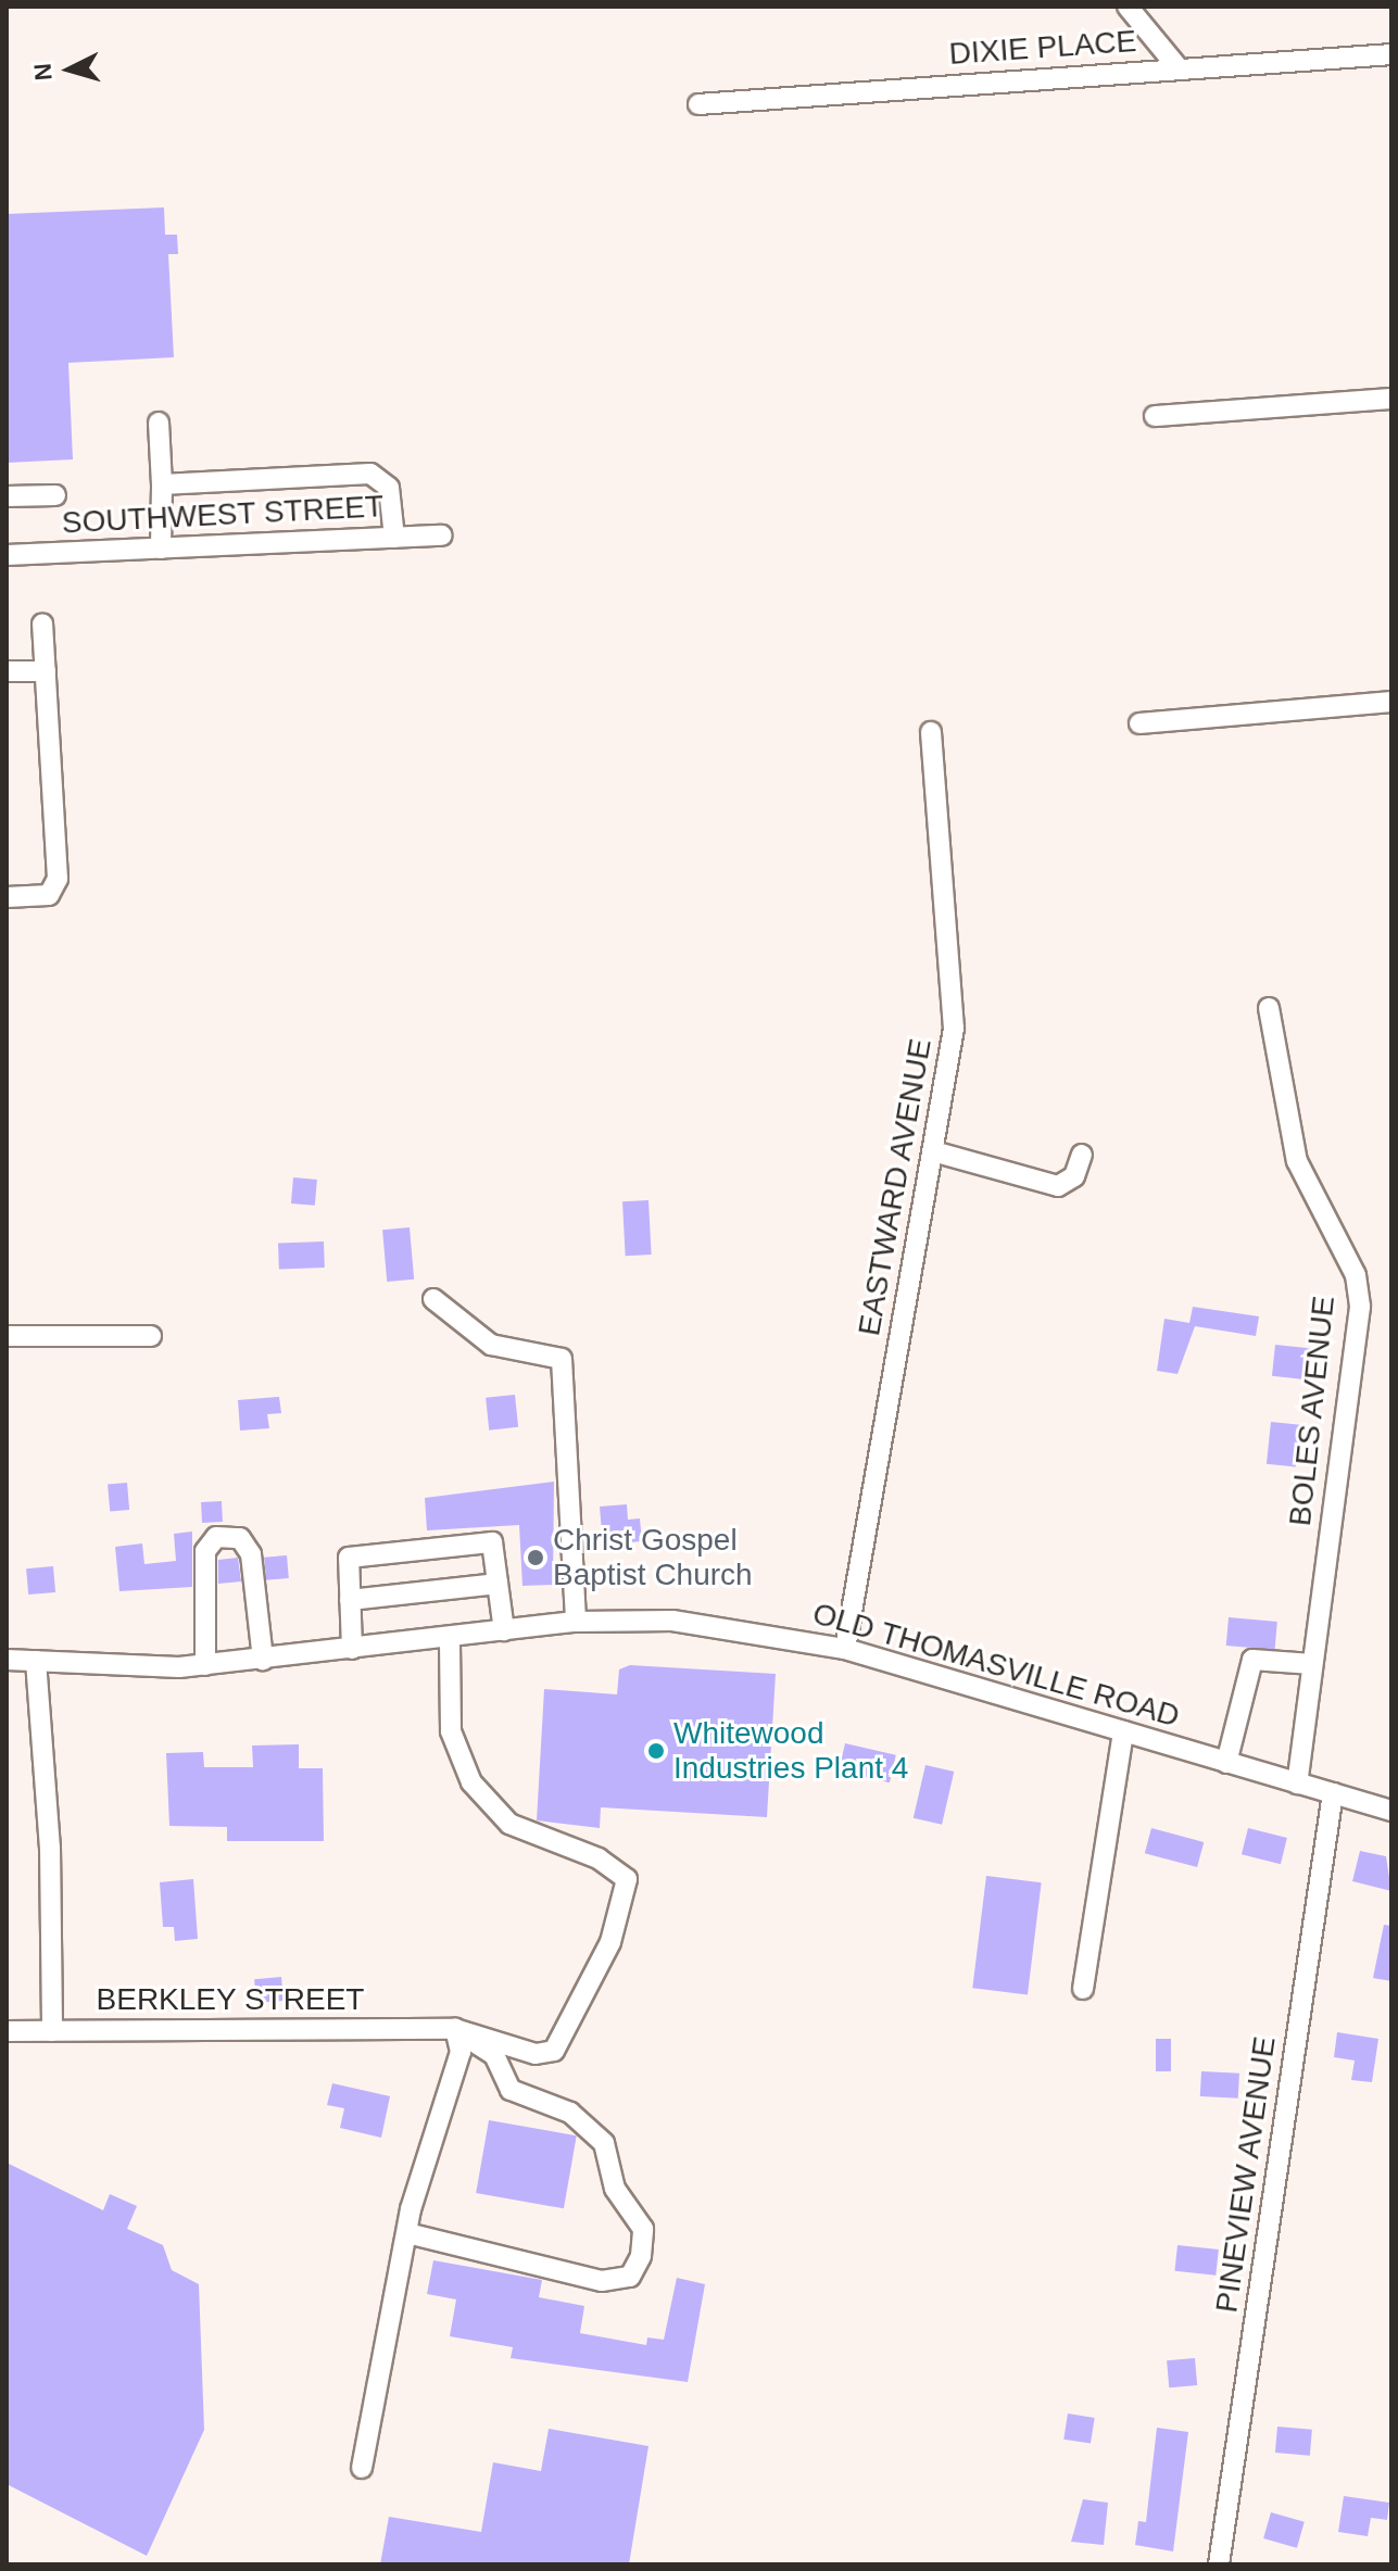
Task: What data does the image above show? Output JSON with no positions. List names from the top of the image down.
{
  "streets": {
    "street": [
      "DIXIE PLACE",
      "SOUTHWEST STREET",
      "EASTWARD AVENUE",
      "BOLES AVENUE",
      "OLD THOMASVILLE ROAD",
      "BERKLEY STREET",
      "PINEVIEW AVENUE"
    ]
  },
  "crossings": [
    ["EASTWARD AVENUE", "OLD THOMASVILLE ROAD"],
    ["BOLES AVENUE", "OLD THOMASVILLE ROAD"],
    ["OLD THOMASVILLE ROAD", "BERKLEY STREET"],
    ["OLD THOMASVILLE ROAD", "PINEVIEW AVENUE"]
  ],
  "places": ["Christ Gospel Baptist Church", "Whitewood Industries Plant 4"],
  "north": "left"
}
